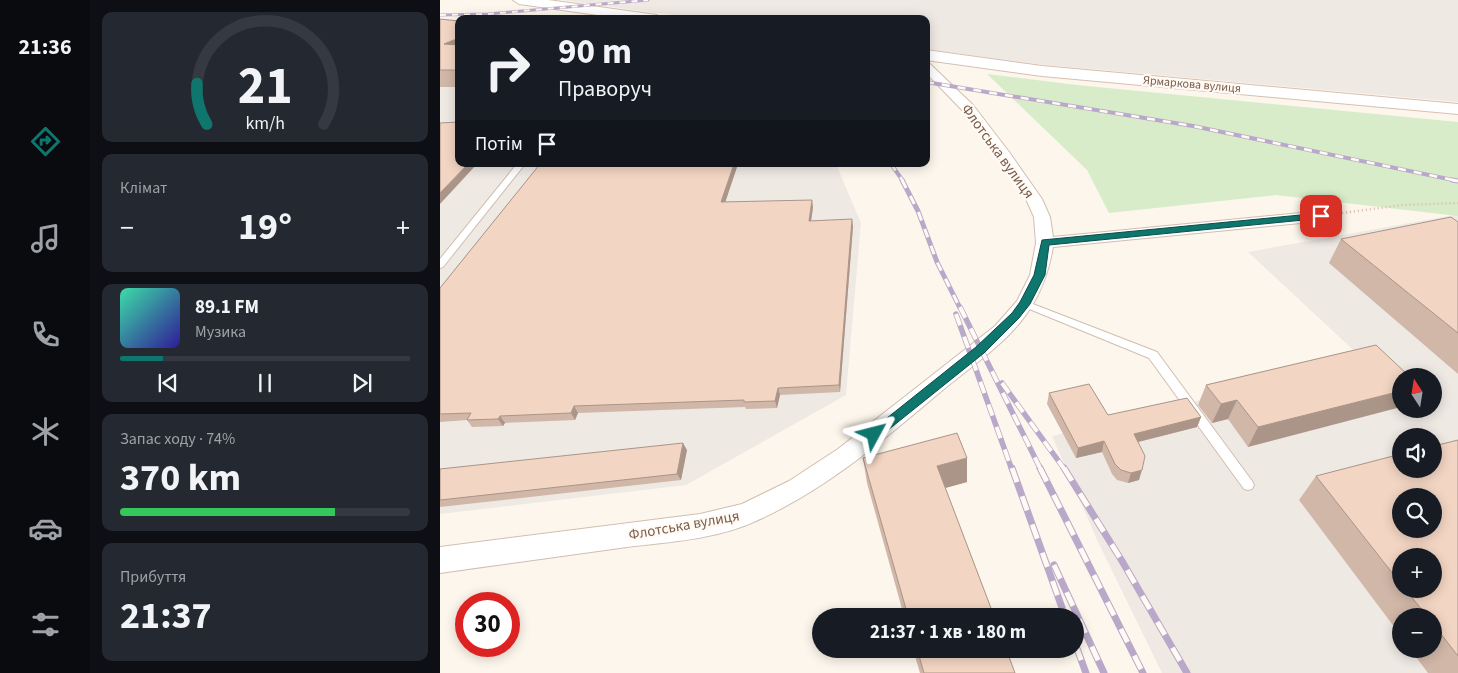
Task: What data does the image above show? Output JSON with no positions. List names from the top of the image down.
{
  "streets": {
    "street": ["Ярмаркова вулиця", "Флотська вулиця"]
  },
  "north": "top",
  "page": {
    "tabs": "21:36",
    "turn": ["90 m", "Праворуч"],
    "then": "Потім",
    "tile": [
      "Клімат",
      ["Запас ходу · 74%", "370 km"],
      ["Прибуття", "21:37"]
    ],
    "heat": ["−", "19°", "+"],
    "song": ["89.1 FM", "Музика"],
    "map_buttons": ["+", "−"],
    "limit": "30",
    "trip": "21:37 · 1 хв · 180 m",
    "gauge": ["21", "km/h"]
  }
}
